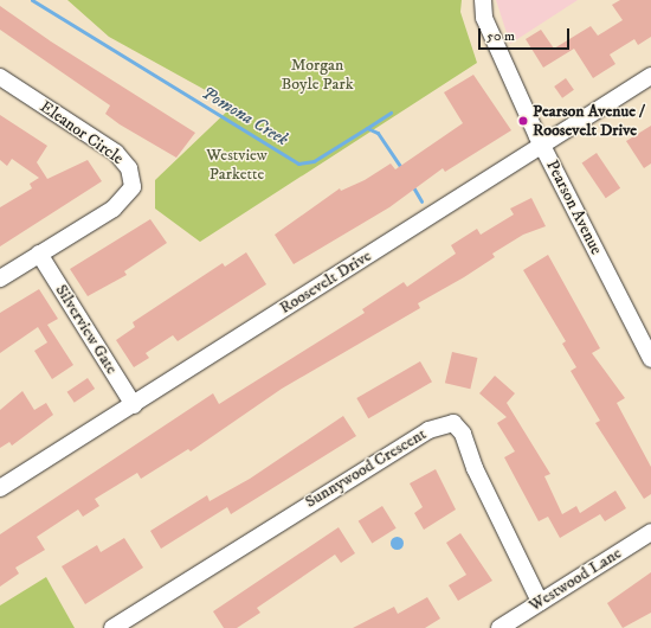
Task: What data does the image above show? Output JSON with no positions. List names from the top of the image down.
{
  "streets": {
    "street": [
      "Eleanor Circle",
      "Pearson Avenue",
      "Roosevelt Drive",
      "Silverview Gate",
      "Sunnywood Crescent",
      "Westwood Lane"
    ]
  },
  "crossings": [
    ["Eleanor Circle", "Silverview Gate"],
    ["Pearson Avenue", "Roosevelt Drive"],
    ["Roosevelt Drive", "Silverview Gate"],
    ["Sunnywood Crescent", "Westwood Lane"]
  ],
  "water": ["Pomona Creek"],
  "parks": ["Morgan Boyle Park", "Westview Parkette"],
  "places": ["Pearson Avenue / Roosevelt Drive"],
  "scale_bar": "50 m"
}
